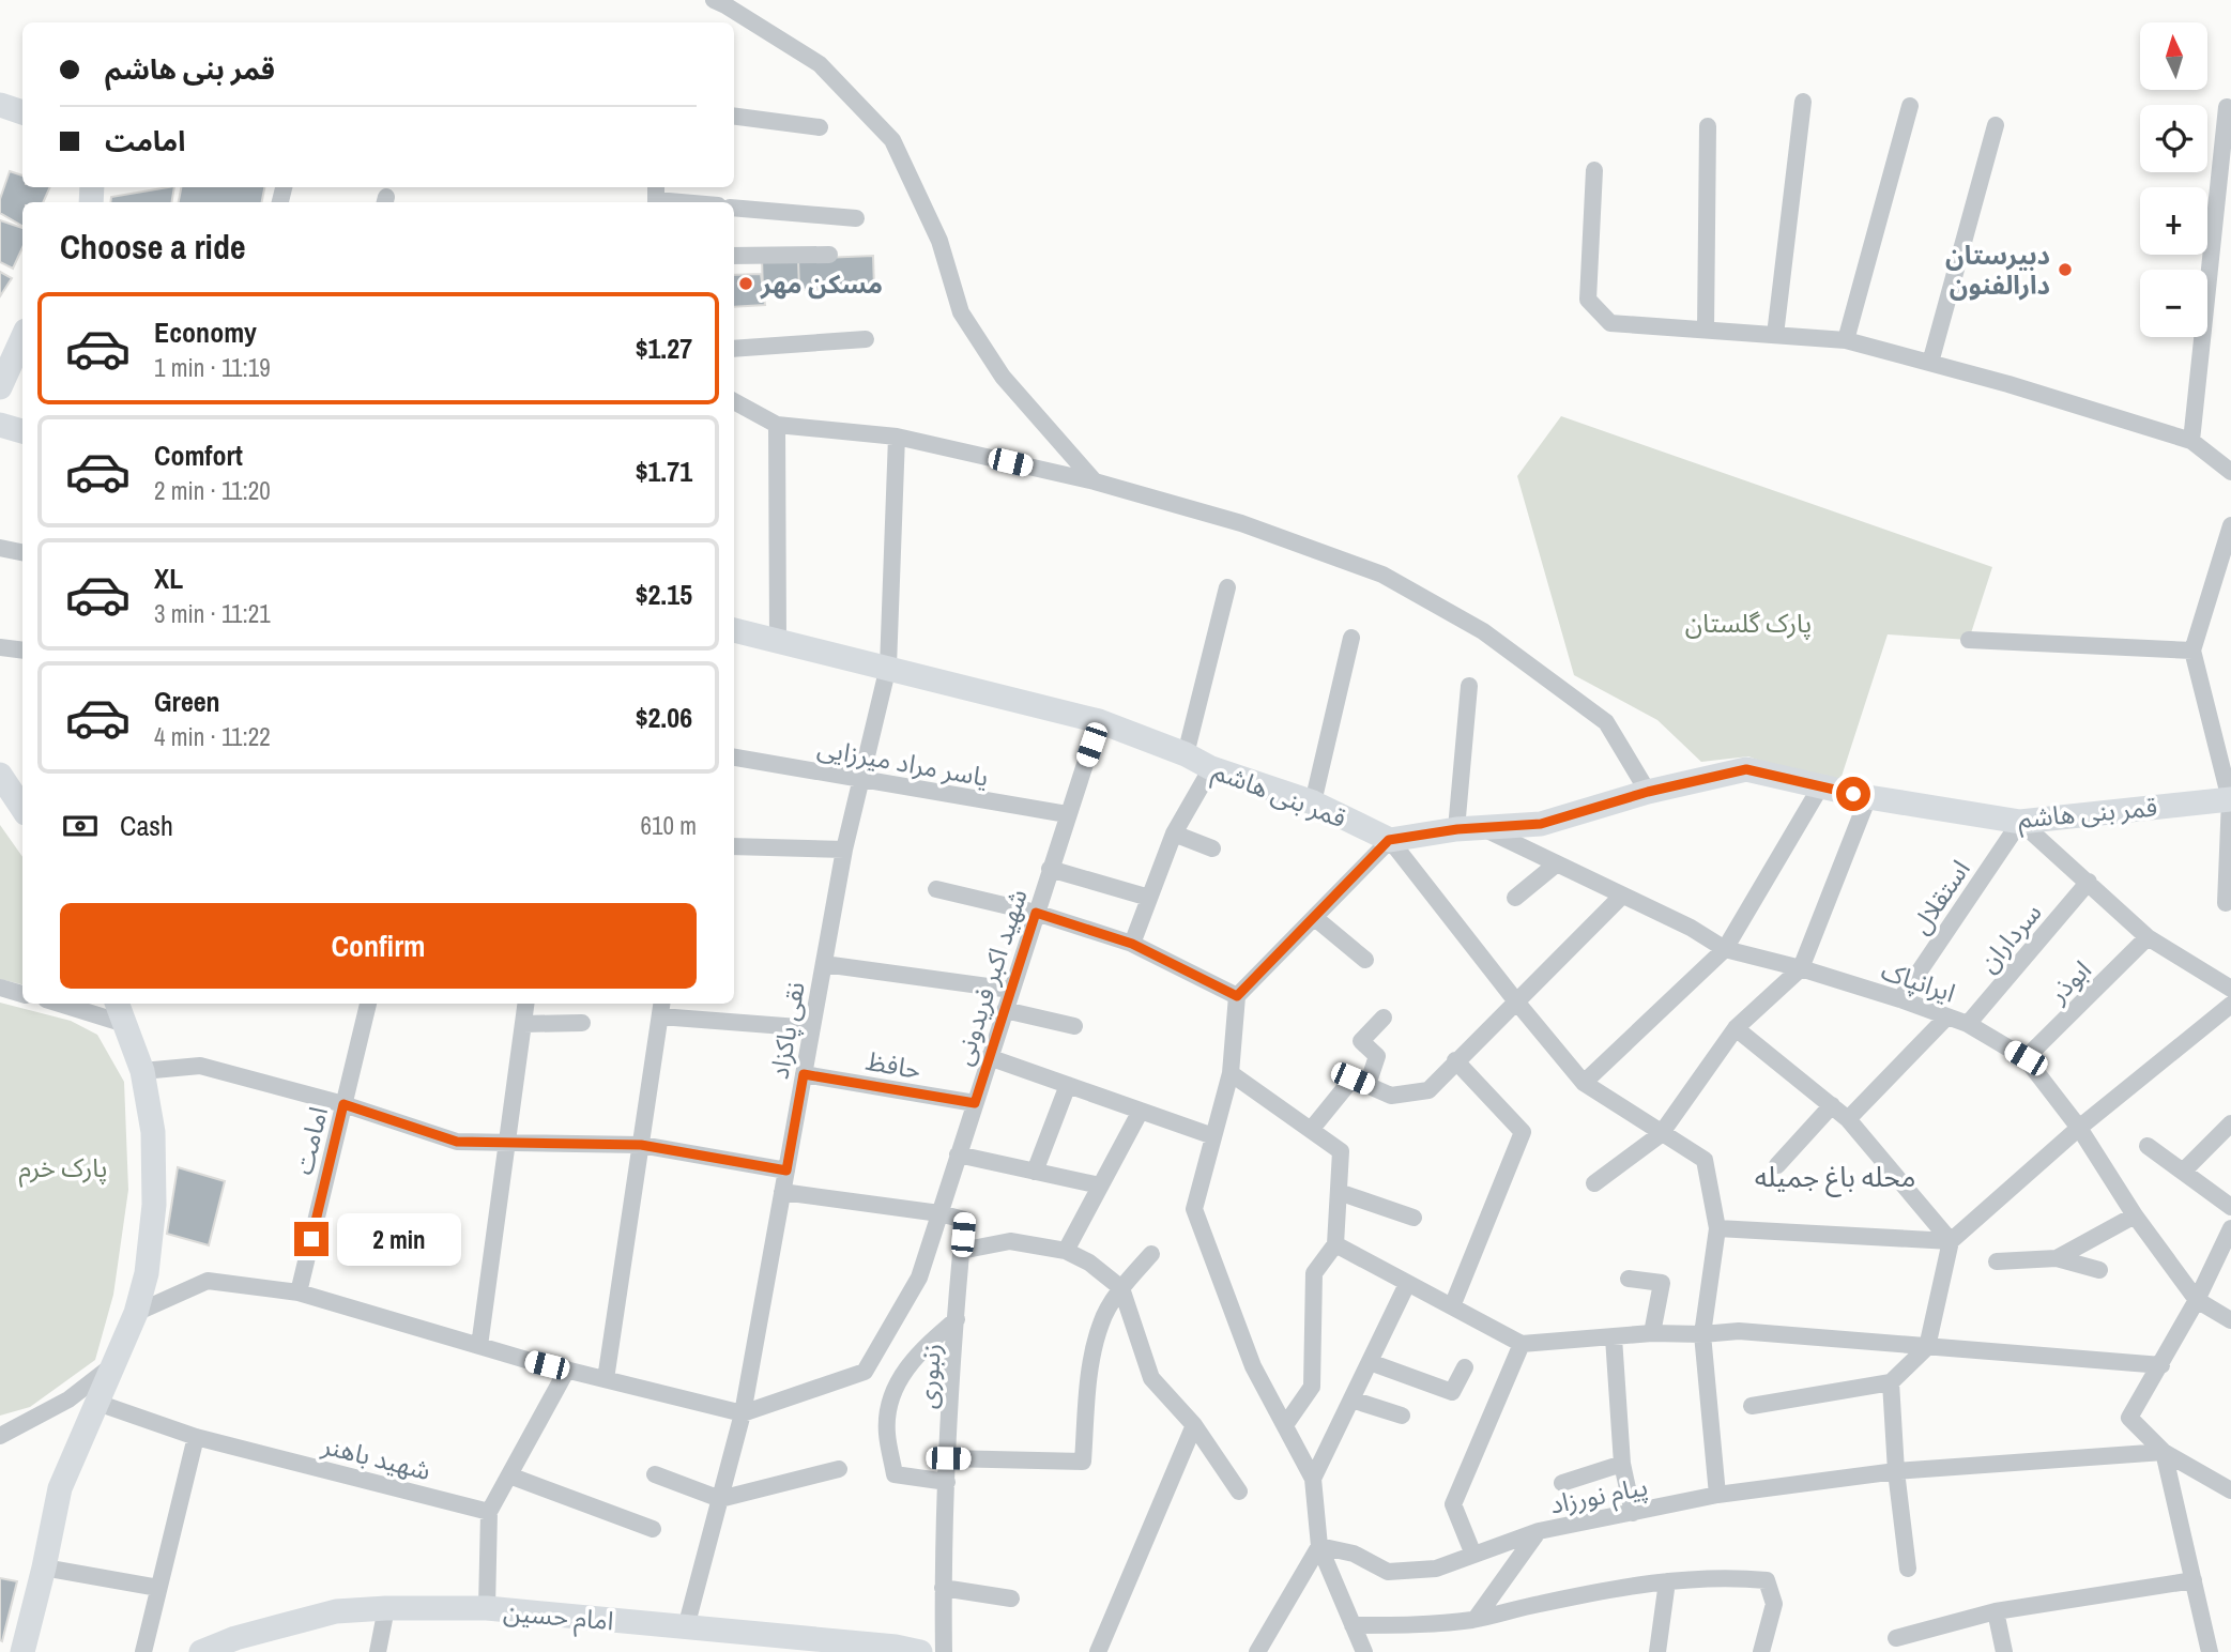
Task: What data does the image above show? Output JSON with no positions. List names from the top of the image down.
{
  "streets": {
    "street": [
      "یاسر مراد میرزایی",
      "قمر بنی هاشم",
      "استقلال",
      "سرداران",
      "شهید اکبر فریدونی",
      "ایرانپاک",
      "ابوذر",
      "نقی پاکزاد",
      "حافظ",
      "امامت",
      "زنبوری",
      "شهید باهنر",
      "پیام نورزاد",
      "امام حسین"
    ]
  },
  "crossings": [
    ["یاسر مراد میرزایی", "شهید اکبر فریدونی"],
    ["یاسر مراد میرزایی", "نقی پاکزاد"],
    ["قمر بنی هاشم", "استقلال"],
    ["قمر بنی هاشم", "شهید اکبر فریدونی"],
    ["قمر بنی هاشم", "ایرانپاک"],
    ["قمر بنی هاشم", "نقی پاکزاد"],
    ["استقلال", "ایرانپاک"],
    ["سرداران", "ایرانپاک"],
    ["شهید اکبر فریدونی", "نقی پاکزاد"],
    ["شهید اکبر فریدونی", "حافظ"],
    ["شهید اکبر فریدونی", "زنبوری"],
    ["ایرانپاک", "ابوذر"],
    ["نقی پاکزاد", "حافظ"],
    ["نقی پاکزاد", "امام حسین"]
  ],
  "districts": ["محله باغ‌ جمیله"],
  "parks": ["پارک گلستان", "پارک خرم"],
  "places": ["دبیرستان دارالفنون", "مسکن مهر"],
  "north": "top",
  "page": {
    "map_buttons": ["+", "−"],
    "banner": ["قمر بنی هاشم", "امامت"],
    "heading": "Choose a ride",
    "list": [
      {
        "name": "Economy",
        "note": "1 min · 11:19",
        "value": "$1.27"
      },
      {
        "name": "Comfort",
        "note": "2 min · 11:20",
        "value": "$1.71"
      },
      {
        "name": "XL",
        "note": "3 min · 11:21",
        "value": "$2.15"
      },
      {
        "name": "Green",
        "note": "4 min · 11:22",
        "value": "$2.06"
      }
    ],
    "pay": ["Cash", "610 m"],
    "buttons": "Confirm",
    "bubble": "2 min"
  }
}
